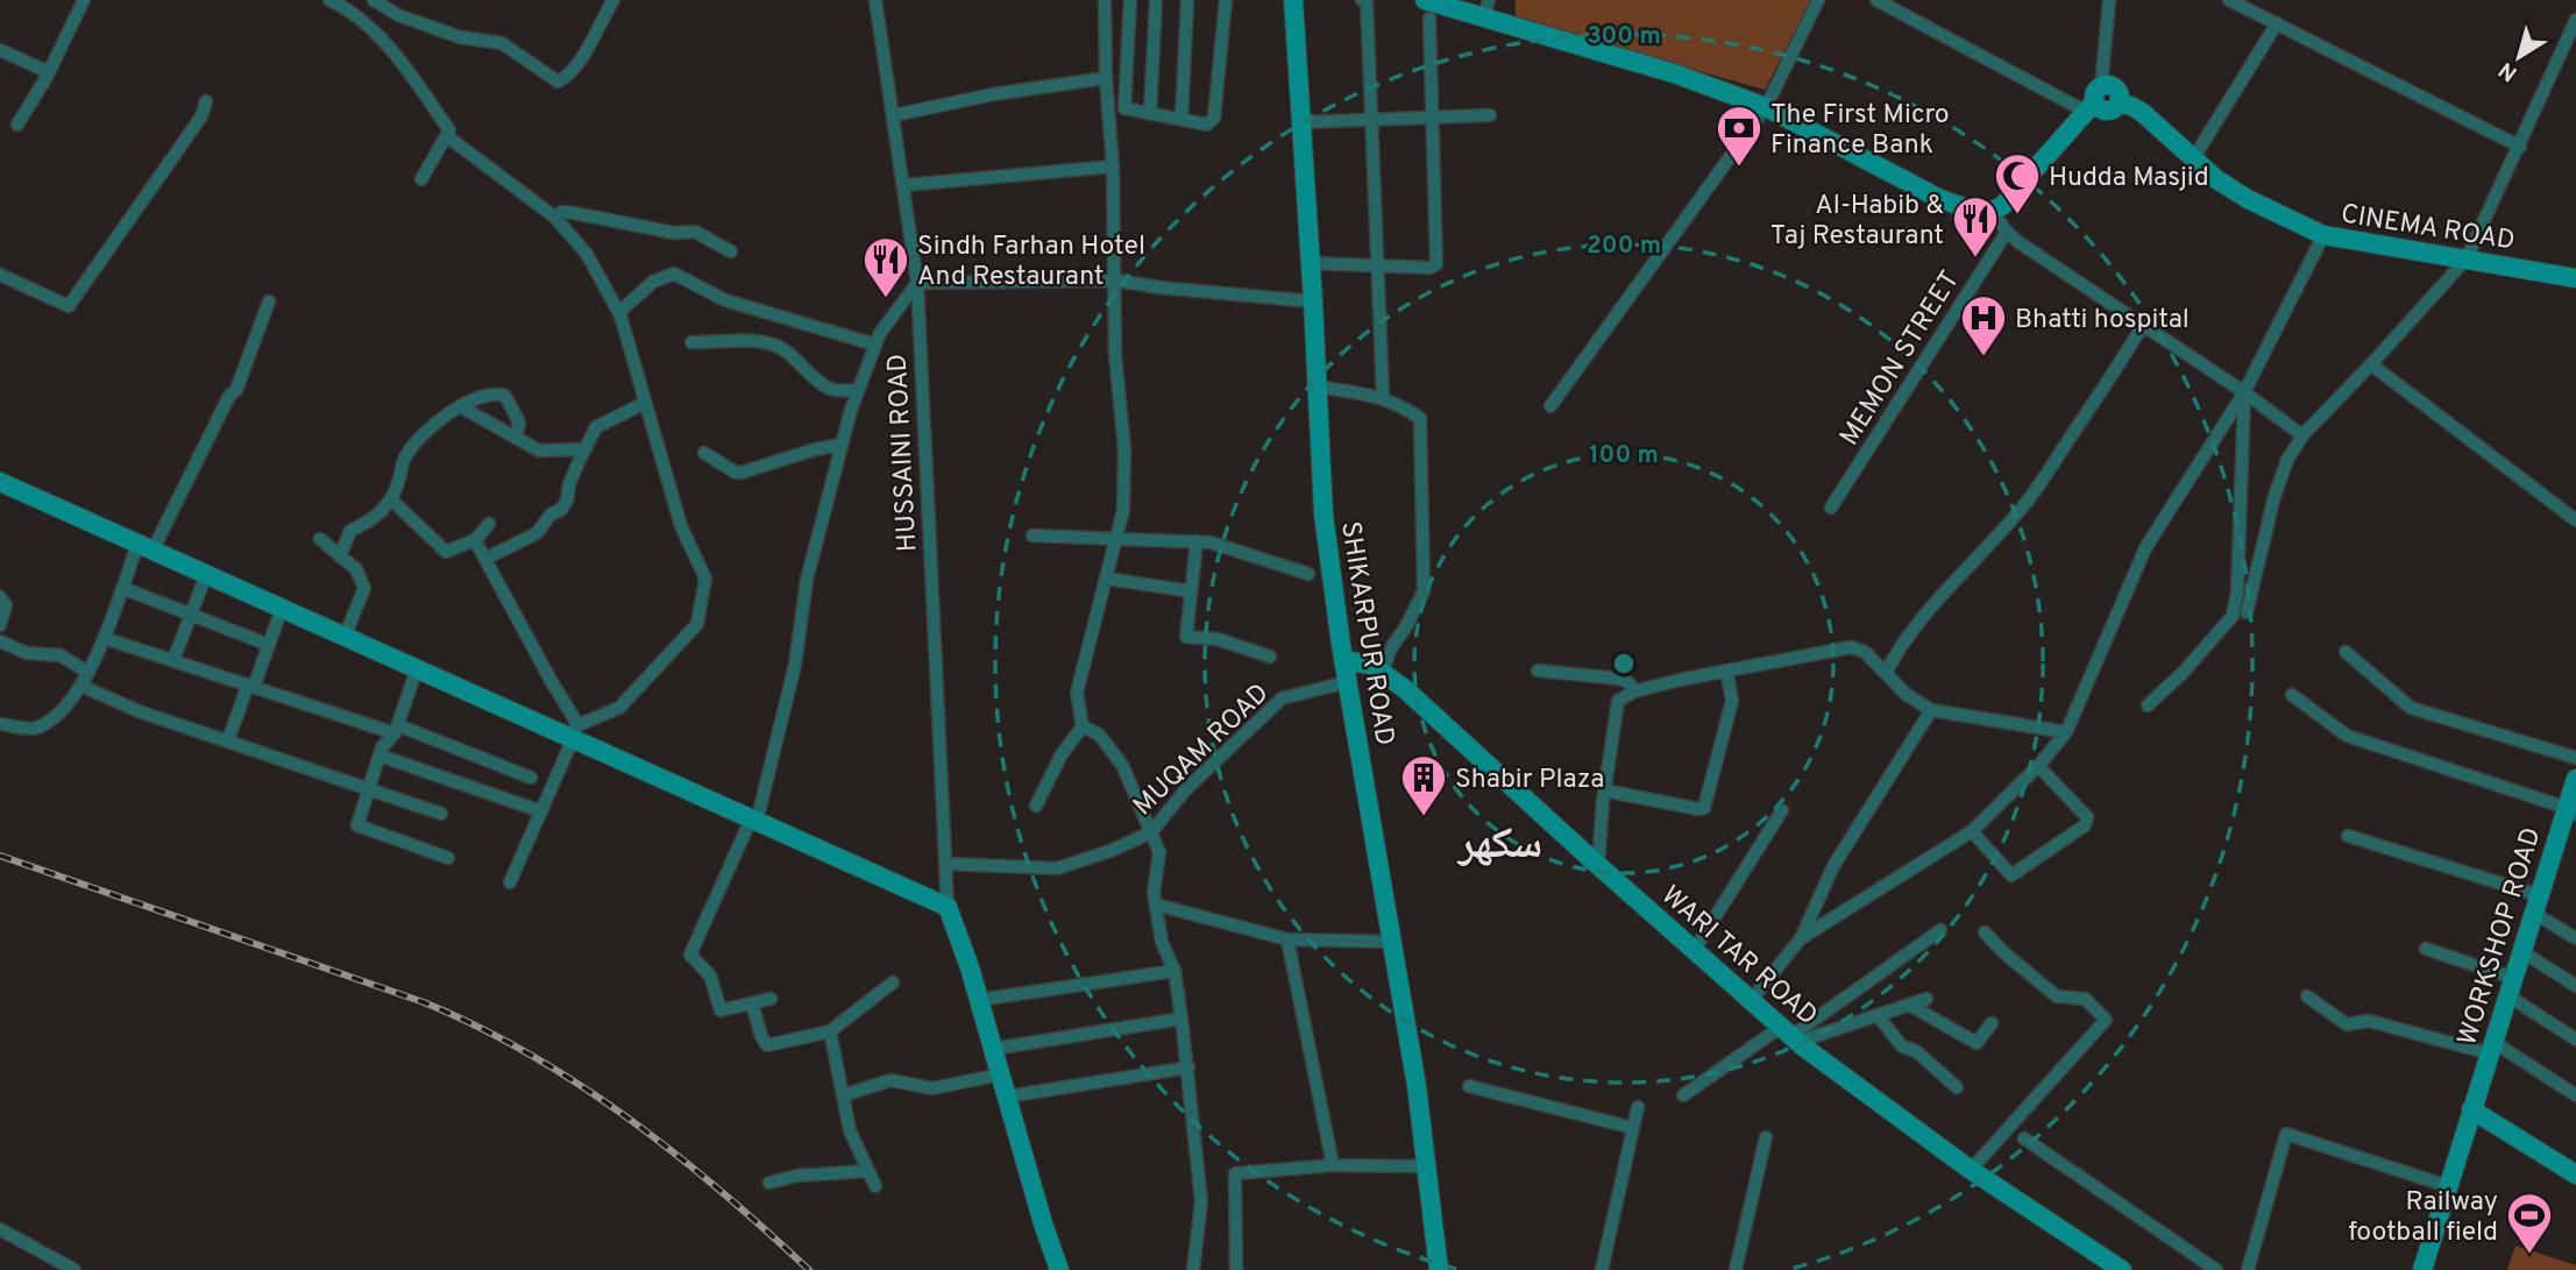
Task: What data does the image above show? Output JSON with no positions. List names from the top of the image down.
{
  "streets": {
    "street": [
      "CINEMA ROAD",
      "MEMON STREET",
      "HUSSAINI ROAD",
      "SHIKARPUR ROAD",
      "MUQAM ROAD",
      "WORKSHOP ROAD",
      "WARI TAR ROAD"
    ]
  },
  "crossings": [
    ["HUSSAINI ROAD", "MUQAM ROAD"],
    ["SHIKARPUR ROAD", "MUQAM ROAD"],
    ["SHIKARPUR ROAD", "WARI TAR ROAD"]
  ],
  "districts": ["سکھر"],
  "places": {
    "bank": ["The First Micro Finance Bank"],
    "mosque": ["Hudda Masjid"],
    "restaurant": ["Al-Habib & Taj Restaurant", "Sindh Farhan Hotel And Restaurant"],
    "hospital": ["Bhatti hospital"],
    "building": ["Shabir Plaza"],
    "sports": ["Railway football field"]
  },
  "north": "bottom left",
  "rings": ["300 m", "200 m", "100 m"]
}
